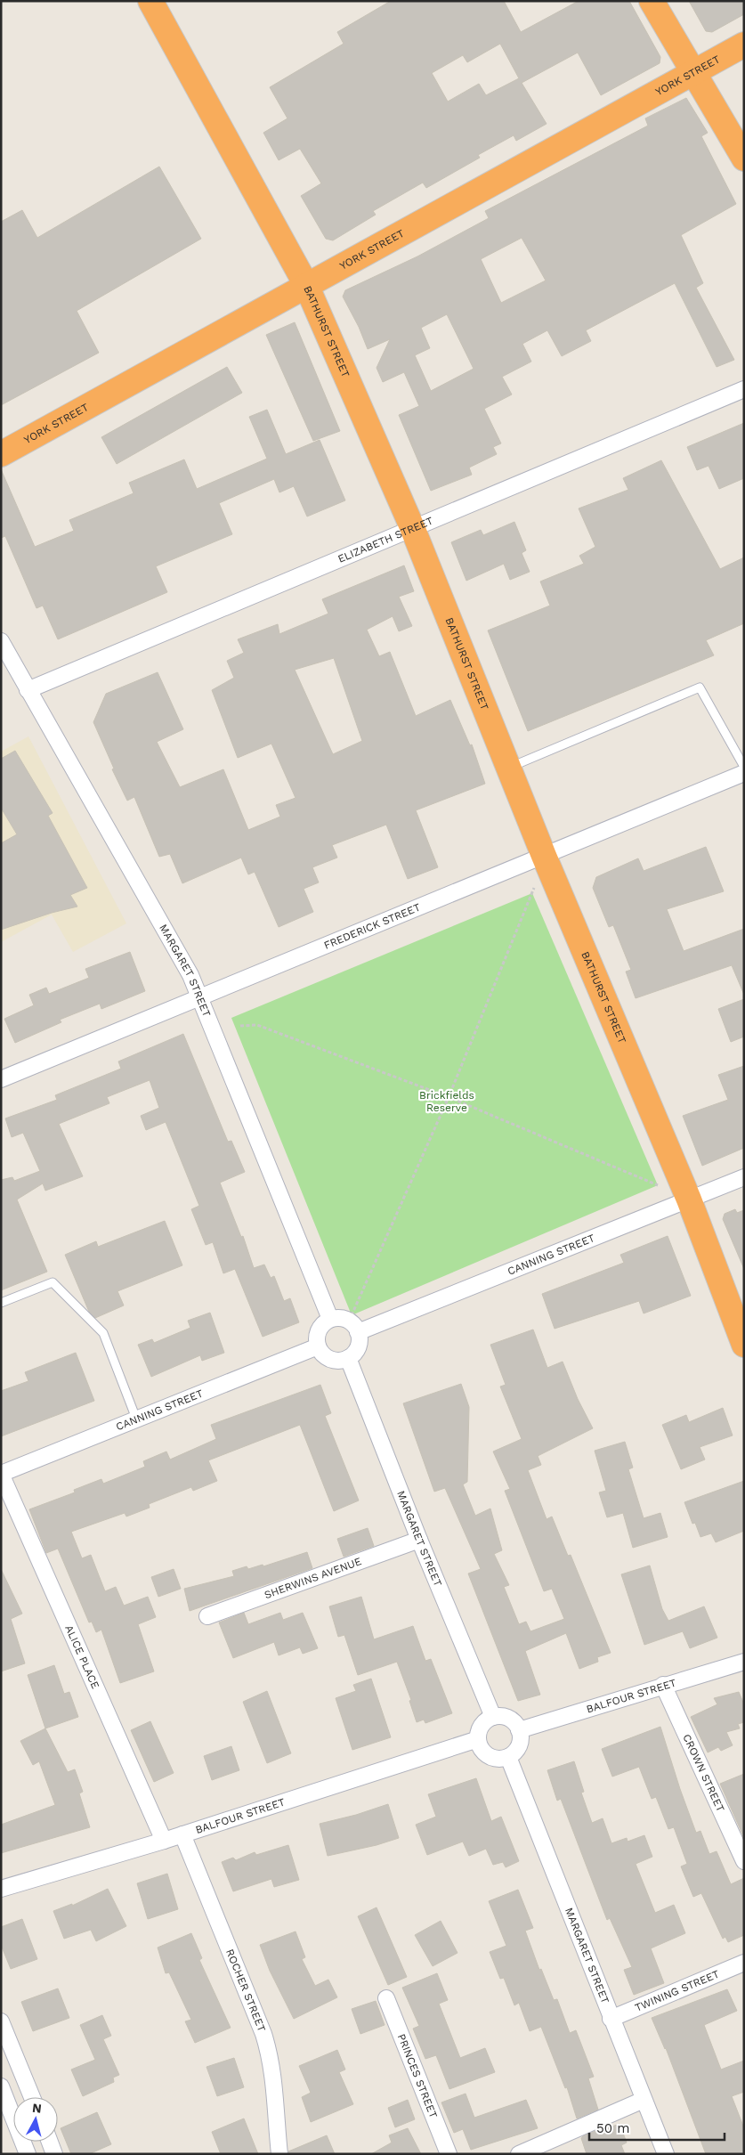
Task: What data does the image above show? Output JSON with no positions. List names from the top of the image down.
{
  "streets": {
    "highway": ["YORK STREET", "BATHURST STREET"],
    "street": [
      "ELIZABETH STREET",
      "FREDERICK STREET",
      "MARGARET STREET",
      "CANNING STREET",
      "SHERWINS AVENUE",
      "ALICE PLACE",
      "BALFOUR STREET",
      "CROWN STREET",
      "ROCHER STREET",
      "TWINING STREET",
      "PRINCES STREET"
    ]
  },
  "crossings": [
    ["YORK STREET", "BATHURST STREET"],
    ["BATHURST STREET", "ELIZABETH STREET"],
    ["BATHURST STREET", "FREDERICK STREET"],
    ["BATHURST STREET", "CANNING STREET"],
    ["ELIZABETH STREET", "MARGARET STREET"],
    ["FREDERICK STREET", "MARGARET STREET"],
    ["MARGARET STREET", "CANNING STREET"],
    ["MARGARET STREET", "SHERWINS AVENUE"],
    ["MARGARET STREET", "BALFOUR STREET"],
    ["MARGARET STREET", "TWINING STREET"],
    ["CANNING STREET", "ALICE PLACE"],
    ["ALICE PLACE", "BALFOUR STREET"],
    ["BALFOUR STREET", "CROWN STREET"],
    ["BALFOUR STREET", "ROCHER STREET"]
  ],
  "parks": ["Brickfields Reserve"],
  "scale_bar": "50 m",
  "north": "top"
}
